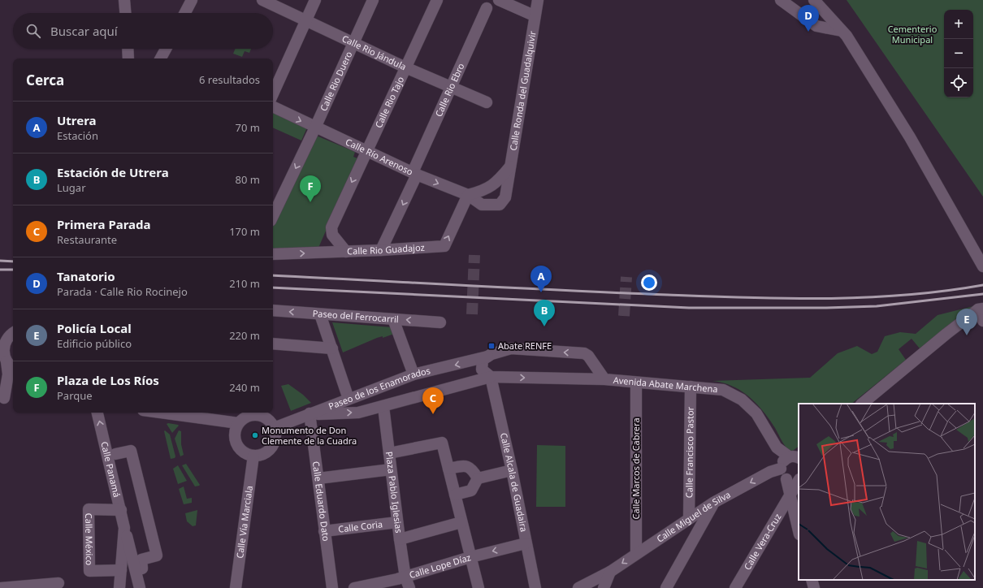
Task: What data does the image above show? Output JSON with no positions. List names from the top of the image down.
{
  "streets": {
    "street": [
      "Calle Rio Jándula",
      "Calle Rio Duero",
      "Calle Rio Ebro",
      "Calle Ronda del Guadalquivir",
      "Calle Rio Tajo",
      "Calle Río Arenoso",
      "Calle Rio Guadajoz",
      "Paseo del Ferrocarril",
      "Avenida Abate Marchena",
      "Paseo de los Enamorados",
      "Calle Francisco Pastor",
      "Calle Marcos de Cabrera",
      "Calle Panamá",
      "Calle Alcala de Guadaira",
      "Plaza Pablo Iglesias",
      "Calle Eduardo Dato",
      "Calle Miguel de Silva",
      "Calle Vía Marciala",
      "Calle Coria",
      "Calle México",
      "Calle Vera-Cruz",
      "Calle Lope Díaz"
    ]
  },
  "crossings": [
    ["Calle Rio Jándula", "Calle Rio Duero"],
    ["Calle Rio Jándula", "Calle Rio Ebro"],
    ["Calle Rio Jándula", "Calle Rio Tajo"],
    ["Calle Rio Duero", "Calle Río Arenoso"],
    ["Calle Rio Ebro", "Calle Río Arenoso"],
    ["Calle Rio Ebro", "Calle Rio Guadajoz"],
    ["Calle Ronda del Guadalquivir", "Calle Río Arenoso"],
    ["Calle Ronda del Guadalquivir", "Calle Rio Guadajoz"],
    ["Calle Rio Tajo", "Calle Río Arenoso"],
    ["Calle Rio Tajo", "Calle Rio Guadajoz"],
    ["Calle Río Arenoso", "Calle Rio Guadajoz"],
    ["Avenida Abate Marchena", "Paseo de los Enamorados"],
    ["Avenida Abate Marchena", "Calle Francisco Pastor"],
    ["Avenida Abate Marchena", "Calle Marcos de Cabrera"],
    ["Avenida Abate Marchena", "Calle Miguel de Silva"],
    ["Avenida Abate Marchena", "Calle Vera-Cruz"],
    ["Paseo de los Enamorados", "Calle Alcala de Guadaira"],
    ["Paseo de los Enamorados", "Plaza Pablo Iglesias"],
    ["Paseo de los Enamorados", "Calle Eduardo Dato"],
    ["Paseo de los Enamorados", "Calle Vía Marciala"],
    ["Calle Francisco Pastor", "Calle Miguel de Silva"],
    ["Calle Marcos de Cabrera", "Calle Miguel de Silva"],
    ["Calle Panamá", "Calle México"],
    ["Calle Alcala de Guadaira", "Calle Lope Díaz"],
    ["Plaza Pablo Iglesias", "Calle Coria"],
    ["Plaza Pablo Iglesias", "Calle Lope Díaz"],
    ["Calle Eduardo Dato", "Calle Coria"]
  ],
  "one_way": [
    "Calle Rio Duero",
    "Calle Rio Tajo",
    "Calle Río Arenoso",
    "Calle Rio Guadajoz",
    "Calle Miguel de Silva"
  ],
  "parks": ["Cementerio Municipal"],
  "places": {
    "transit": ["Abate RENFE"],
    "other": ["Monumento de Don Clemente de la Cuadra"]
  },
  "page": {
    "pins": [
      "D",
      "F",
      "A",
      "B",
      "E",
      "C"
    ],
    "map_buttons": ["+", "−"],
    "search": "Buscar aquí",
    "heading": ["Cerca", "6 resultados"],
    "list": [
      {
        "mark": "A",
        "name": "Utrera",
        "note": "Estación",
        "value": "70 m"
      },
      {
        "mark": "B",
        "name": "Estación de Utrera",
        "note": "Lugar",
        "value": "80 m"
      },
      {
        "mark": "C",
        "name": "Primera Parada",
        "note": "Restaurante",
        "value": "170 m"
      },
      {
        "mark": "D",
        "name": "Tanatorio",
        "note": "Parada · Calle Rio Rocinejo",
        "value": "210 m"
      },
      {
        "mark": "E",
        "name": "Policía Local",
        "note": "Edificio público",
        "value": "220 m"
      },
      {
        "mark": "F",
        "name": "Plaza de Los Ríos",
        "note": "Parque",
        "value": "240 m"
      }
    ]
  }
}
